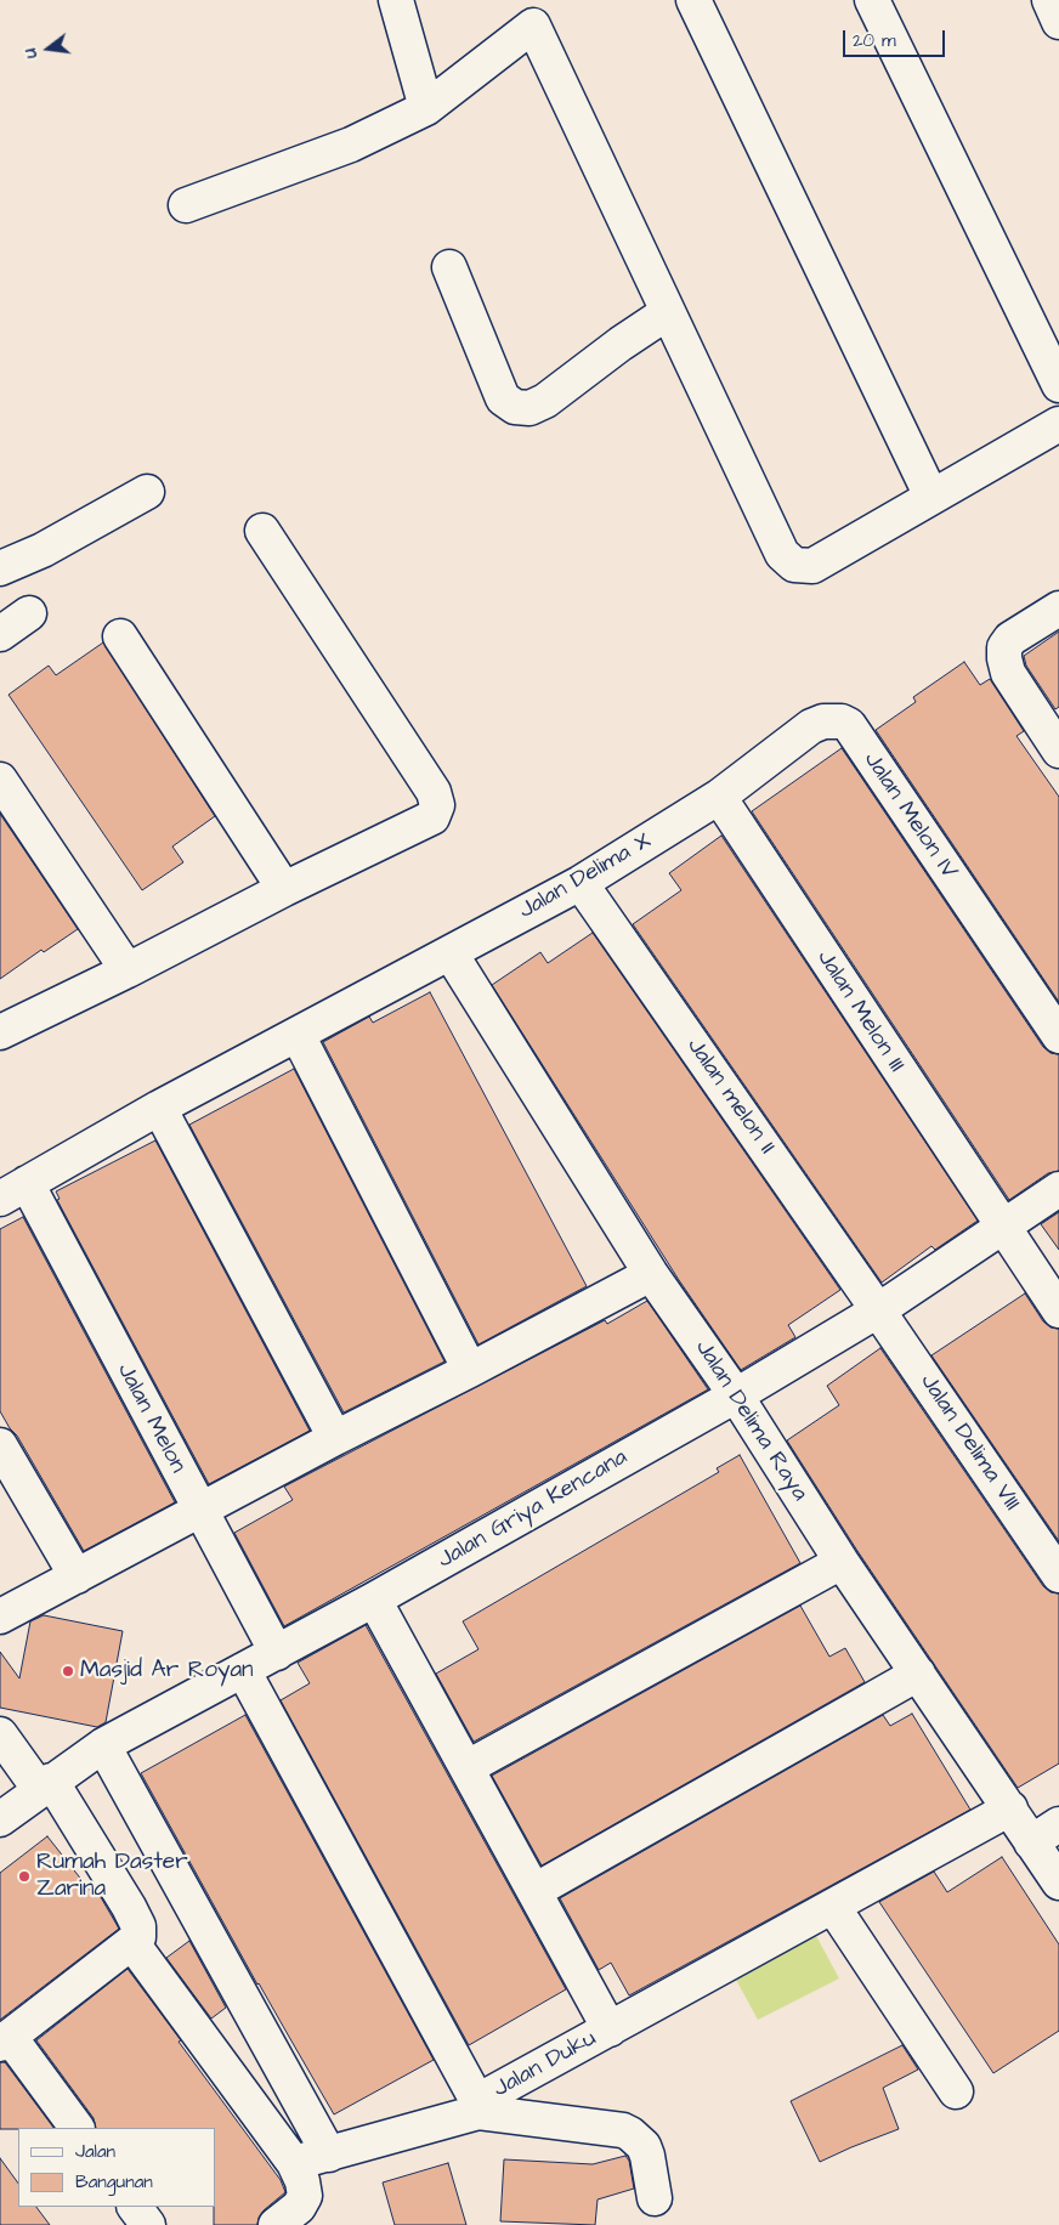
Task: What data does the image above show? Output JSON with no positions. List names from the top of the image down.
{
  "streets": {
    "street": [
      "Jalan Melon IV",
      "Jalan Delima X",
      "Jalan Melon III",
      "Jalan melon II",
      "Jalan Melon",
      "Jalan Delima Raya",
      "Jalan Delima VIII",
      "Jalan Griya Kencana",
      "Jalan Duku"
    ]
  },
  "crossings": [
    ["Jalan Melon IV", "Jalan Delima X"],
    ["Jalan Melon IV", "Jalan Melon III"],
    ["Jalan Delima X", "Jalan Melon III"],
    ["Jalan Delima X", "Jalan melon II"],
    ["Jalan Delima X", "Jalan Melon"],
    ["Jalan Delima X", "Jalan Delima Raya"],
    ["Jalan Melon III", "Jalan Griya Kencana"],
    ["Jalan melon II", "Jalan Delima VIII"],
    ["Jalan melon II", "Jalan Griya Kencana"],
    ["Jalan Melon", "Jalan Griya Kencana"],
    ["Jalan Delima Raya", "Jalan Griya Kencana"],
    ["Jalan Delima Raya", "Jalan Duku"],
    ["Jalan Delima VIII", "Jalan Griya Kencana"],
    ["Jalan Griya Kencana", "Jalan Duku"]
  ],
  "places": ["Masjid Ar Royan", "Rumah Daster Zarina"],
  "legend": ["Jalan", "Bangunan"],
  "scale_bar": "20 m",
  "north": "left"
}
